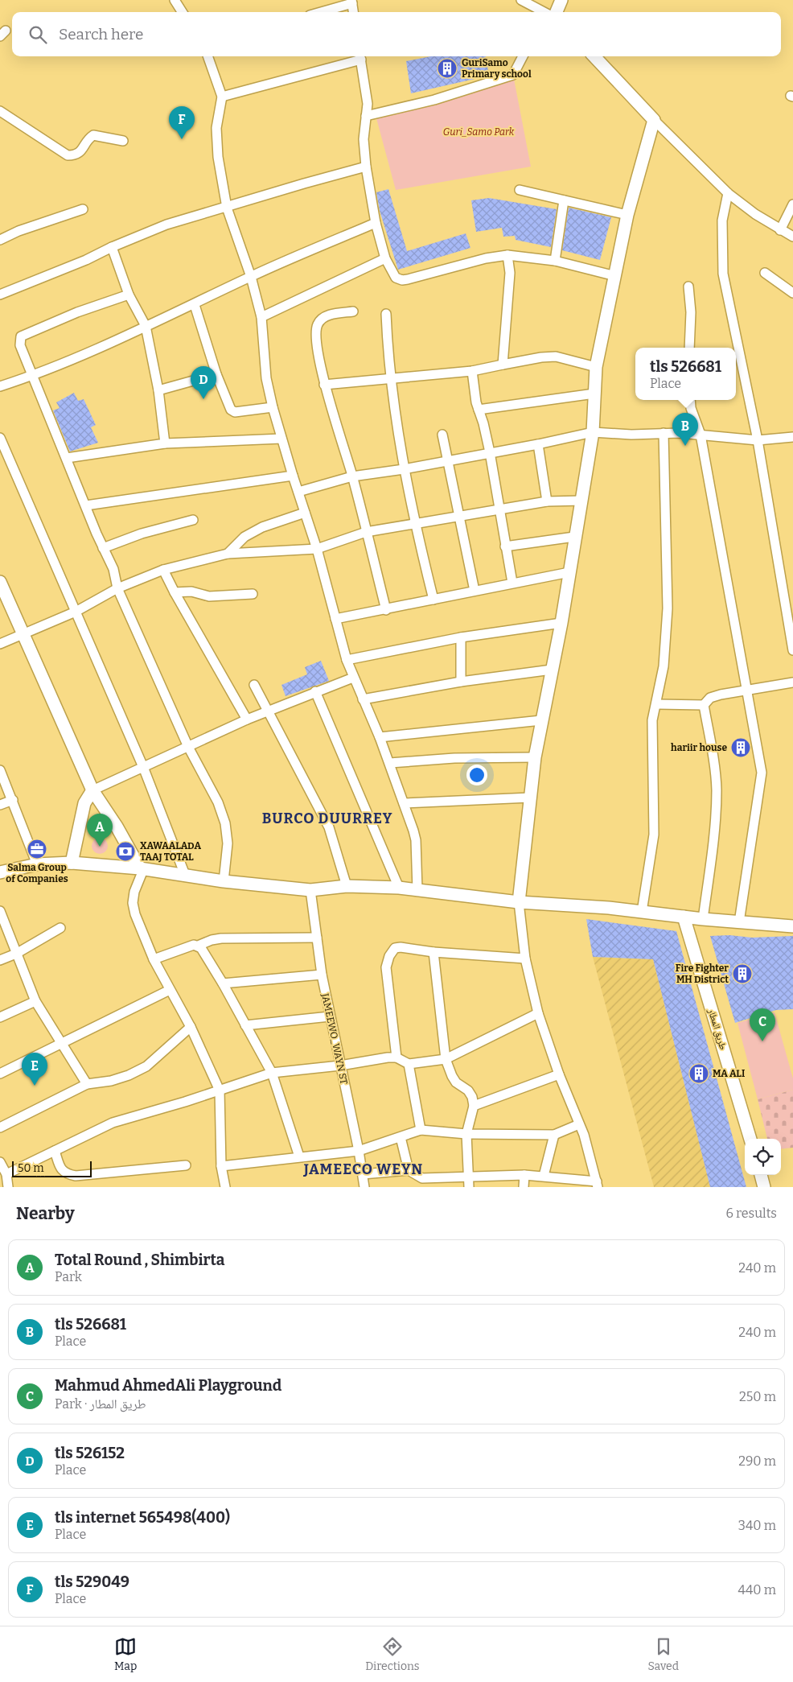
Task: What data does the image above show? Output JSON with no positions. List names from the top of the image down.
{
  "streets": {
    "main road": ["طريق المطار"],
    "street": ["JAMEEWO_WAYN ST"]
  },
  "districts": ["BURCO DUURREY", "JAMEECO WEYN"],
  "parks": ["Guri_Samo Park"],
  "places": {
    "building": [
      "GuriSamo Primary school",
      "hariir house",
      "Fire Fighter MH District",
      "MA ALI"
    ],
    "office": ["Salma Group of Companies"],
    "bank": ["XAWAALADA TAAJ TOTAL"]
  },
  "scale_bar": "50 m",
  "page": {
    "search": "Search here",
    "pins": [
      "F",
      "D",
      "B",
      "A",
      "C",
      "E"
    ],
    "popup": ["tls 526681", "Place"],
    "scale": "50 m",
    "heading": ["Nearby", "6 results"],
    "list": [
      {
        "mark": "A",
        "name": "Total Round , Shimbirta",
        "note": "Park",
        "value": "240 m"
      },
      {
        "mark": "B",
        "name": "tls 526681",
        "note": "Place",
        "value": "240 m"
      },
      {
        "mark": "C",
        "name": "Mahmud AhmedAli Playground",
        "note": "Park · طريق المطار",
        "value": "250 m"
      },
      {
        "mark": "D",
        "name": "tls 526152",
        "note": "Place",
        "value": "290 m"
      },
      {
        "mark": "E",
        "name": "tls internet 565498(400)",
        "note": "Place",
        "value": "340 m"
      },
      {
        "mark": "F",
        "name": "tls 529049",
        "note": "Place",
        "value": "440 m"
      }
    ],
    "nav": ["Map", "Directions", "Saved"]
  }
}
